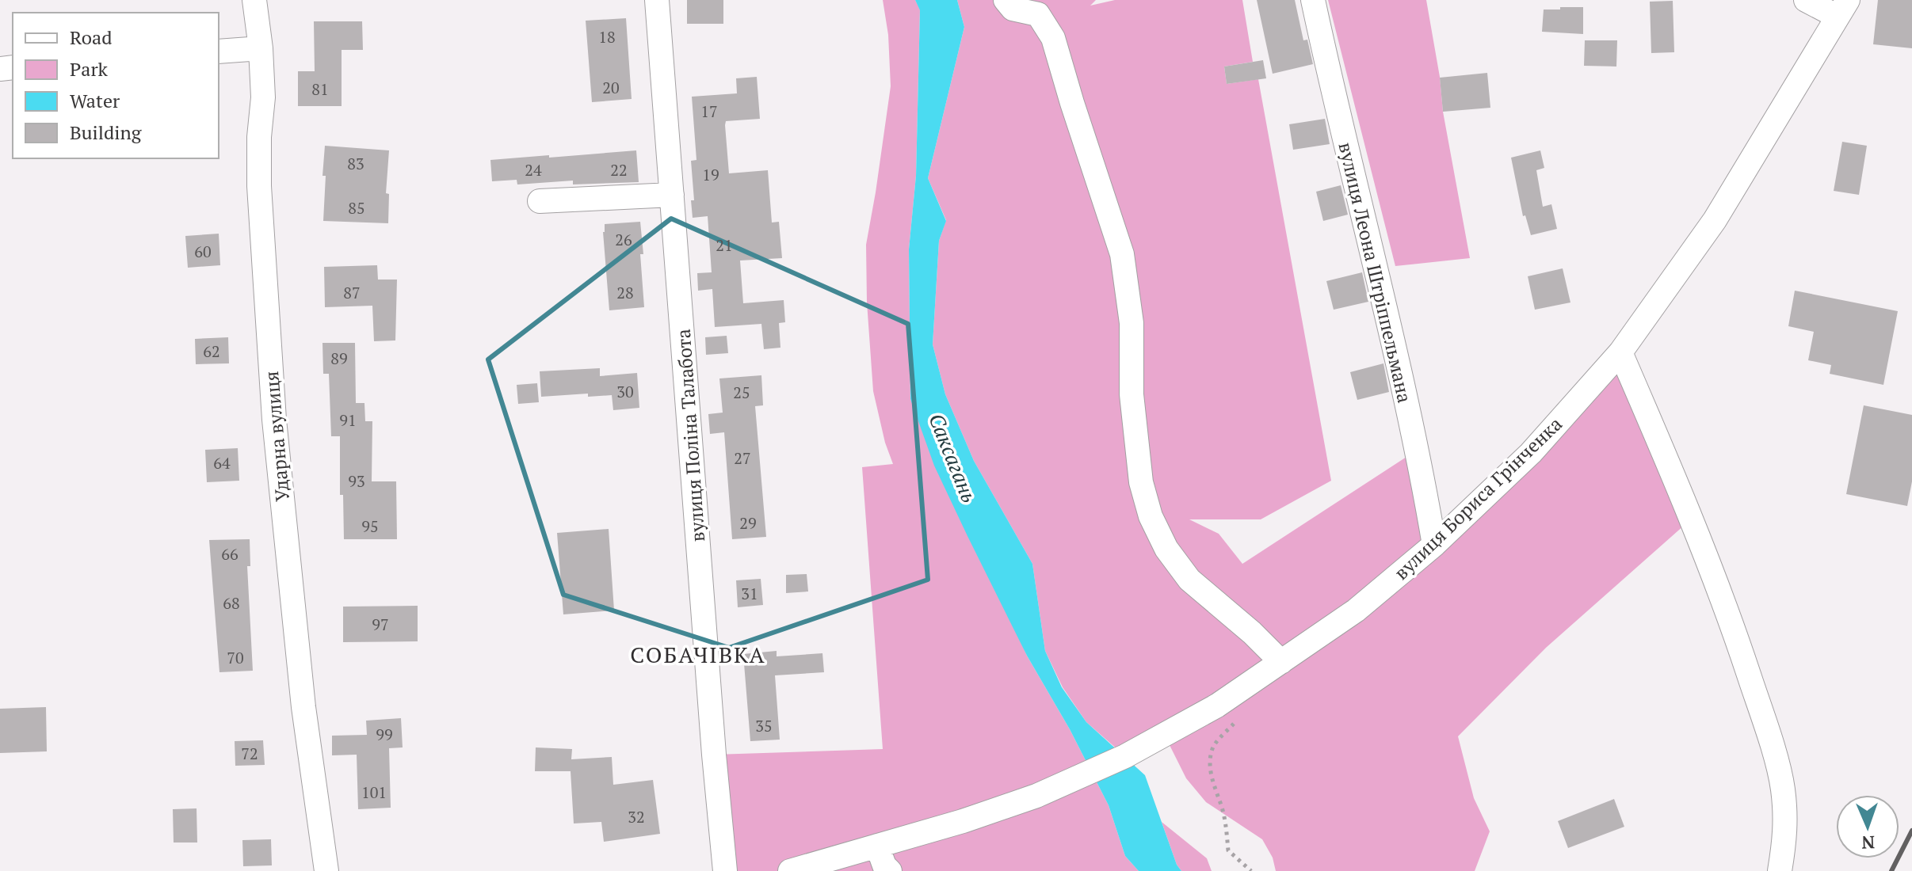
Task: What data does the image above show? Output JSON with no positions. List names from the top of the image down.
{
  "streets": {
    "street": [
      "вулиця Леона Штріппельмана",
      "вулиця Поліна Талабота",
      "Ударна вулиця",
      "вулиця Бориса Грінченка"
    ]
  },
  "crossings": [
    ["вулиця Леона Штріппельмана", "вулиця Бориса Грінченка"]
  ],
  "districts": ["СОБАЧІВКА"],
  "water": ["Саксагань"],
  "house_numbers": [
    "18",
    "20",
    "81",
    "17",
    "83",
    "24",
    "22",
    "19",
    "85",
    "26",
    "21",
    "60",
    "87",
    "28",
    "62",
    "89",
    "30",
    "25",
    "91",
    "27",
    "64",
    "93",
    "29",
    "95",
    "66",
    "31",
    "68",
    "97",
    "70",
    "35",
    "99",
    "72",
    "101",
    "32"
  ],
  "legend": [
    "Road",
    "Park",
    "Water",
    "Building"
  ],
  "north": "bottom"
}
